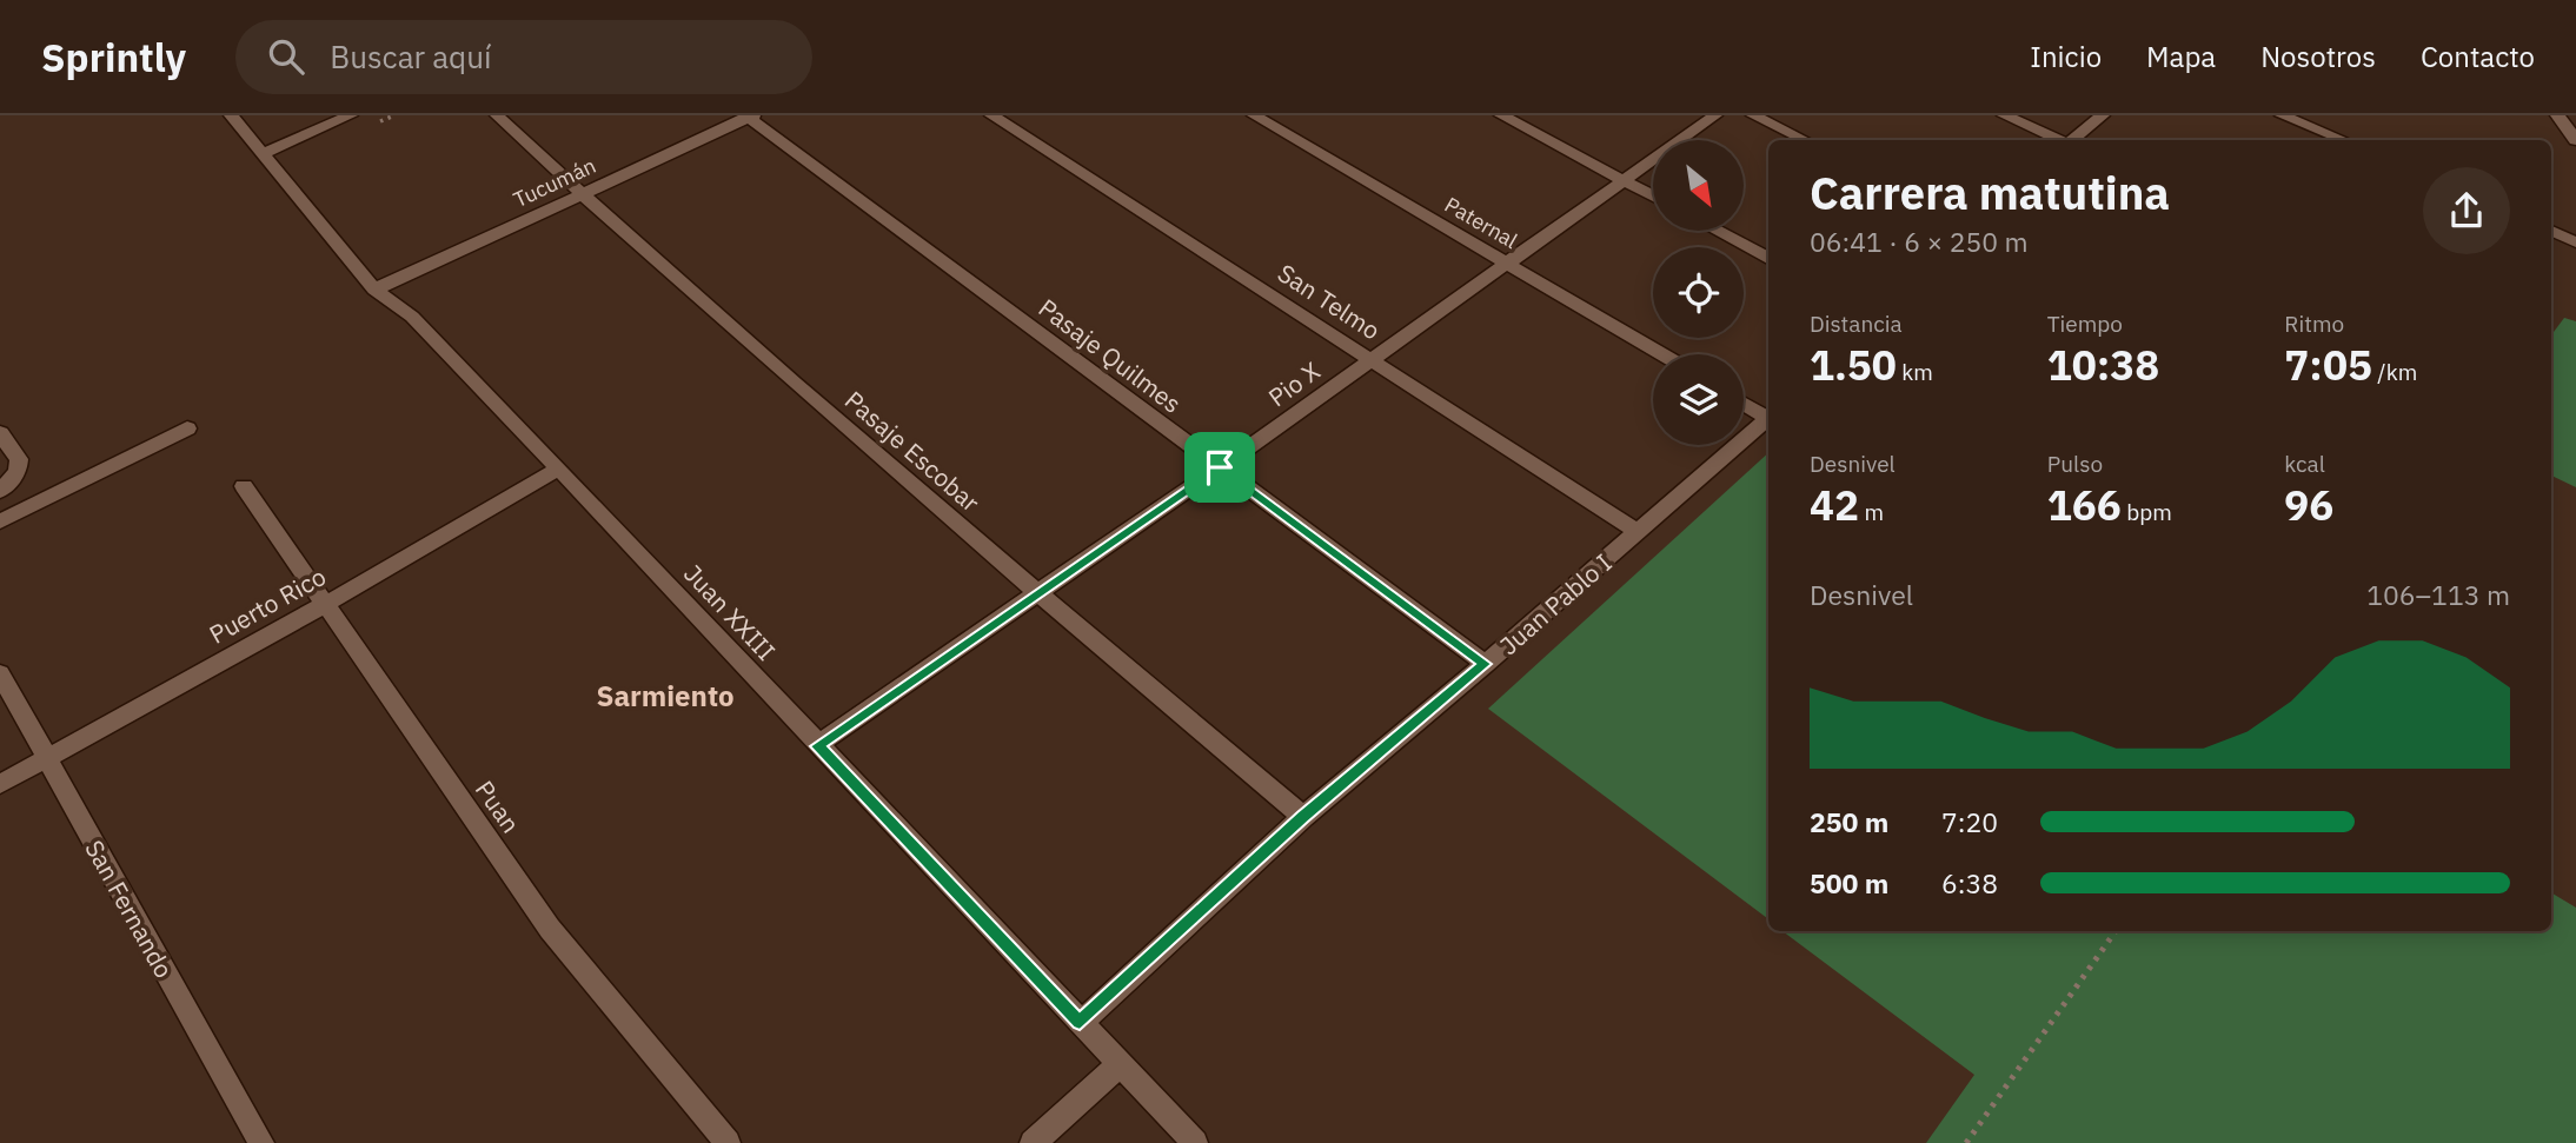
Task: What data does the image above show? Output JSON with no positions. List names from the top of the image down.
{
  "streets": {
    "street": [
      "Tucumán",
      "Paternal",
      "San Telmo",
      "Pasaje Quilmes",
      "Pio X",
      "Pasaje Escobar",
      "Juan Pablo I",
      "Puerto Rico",
      "Juan XXIII",
      "Puan",
      "San Fernando"
    ]
  },
  "crossings": [
    ["Tucumán", "Pasaje Quilmes"],
    ["Tucumán", "Pasaje Escobar"],
    ["Tucumán", "Juan XXIII"],
    ["Paternal", "Pio X"],
    ["San Telmo", "Pio X"],
    ["San Telmo", "Juan Pablo I"],
    ["Pasaje Quilmes", "Pio X"],
    ["Pasaje Quilmes", "Juan Pablo I"],
    ["Pio X", "Pasaje Escobar"],
    ["Pio X", "Juan XXIII"],
    ["Pasaje Escobar", "Juan Pablo I"],
    ["Juan Pablo I", "Juan XXIII"],
    ["Puerto Rico", "Juan XXIII"],
    ["Puerto Rico", "Puan"],
    ["Puerto Rico", "San Fernando"]
  ],
  "districts": ["Sarmiento"],
  "north": "bottom right",
  "page": {
    "header": "Sprintly",
    "search": "Buscar aquí",
    "nav": [
      "Inicio",
      "Mapa",
      "Nosotros",
      "Contacto"
    ],
    "heading": ["Carrera matutina", "06:41 · 6 × 250 m"],
    "stats": [
      ["Distancia", "1.50 km"],
      ["Tiempo", "10:38"],
      ["Ritmo", "7:05 /km"],
      ["Desnivel", "42 m"],
      ["Pulso", "166 bpm"],
      ["kcal", "96"]
    ],
    "chart": ["Desnivel", "106–113 m"],
    "list": [
      {
        "name": "250 m",
        "note": "7:20"
      },
      {
        "name": "500 m",
        "note": "6:38"
      }
    ]
  }
}
